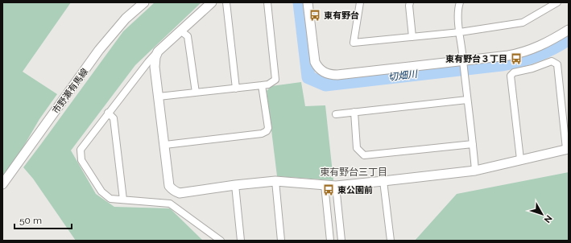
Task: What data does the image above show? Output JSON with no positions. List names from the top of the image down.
{
  "streets": {
    "street": ["市野瀬有馬線"]
  },
  "districts": ["東有野台三丁目"],
  "water": ["切畑川"],
  "places": {
    "bus stop": ["東有野台", "東有野台３丁目", "東公園前"]
  },
  "scale_bar": "50 m",
  "north": "bottom right"
}
